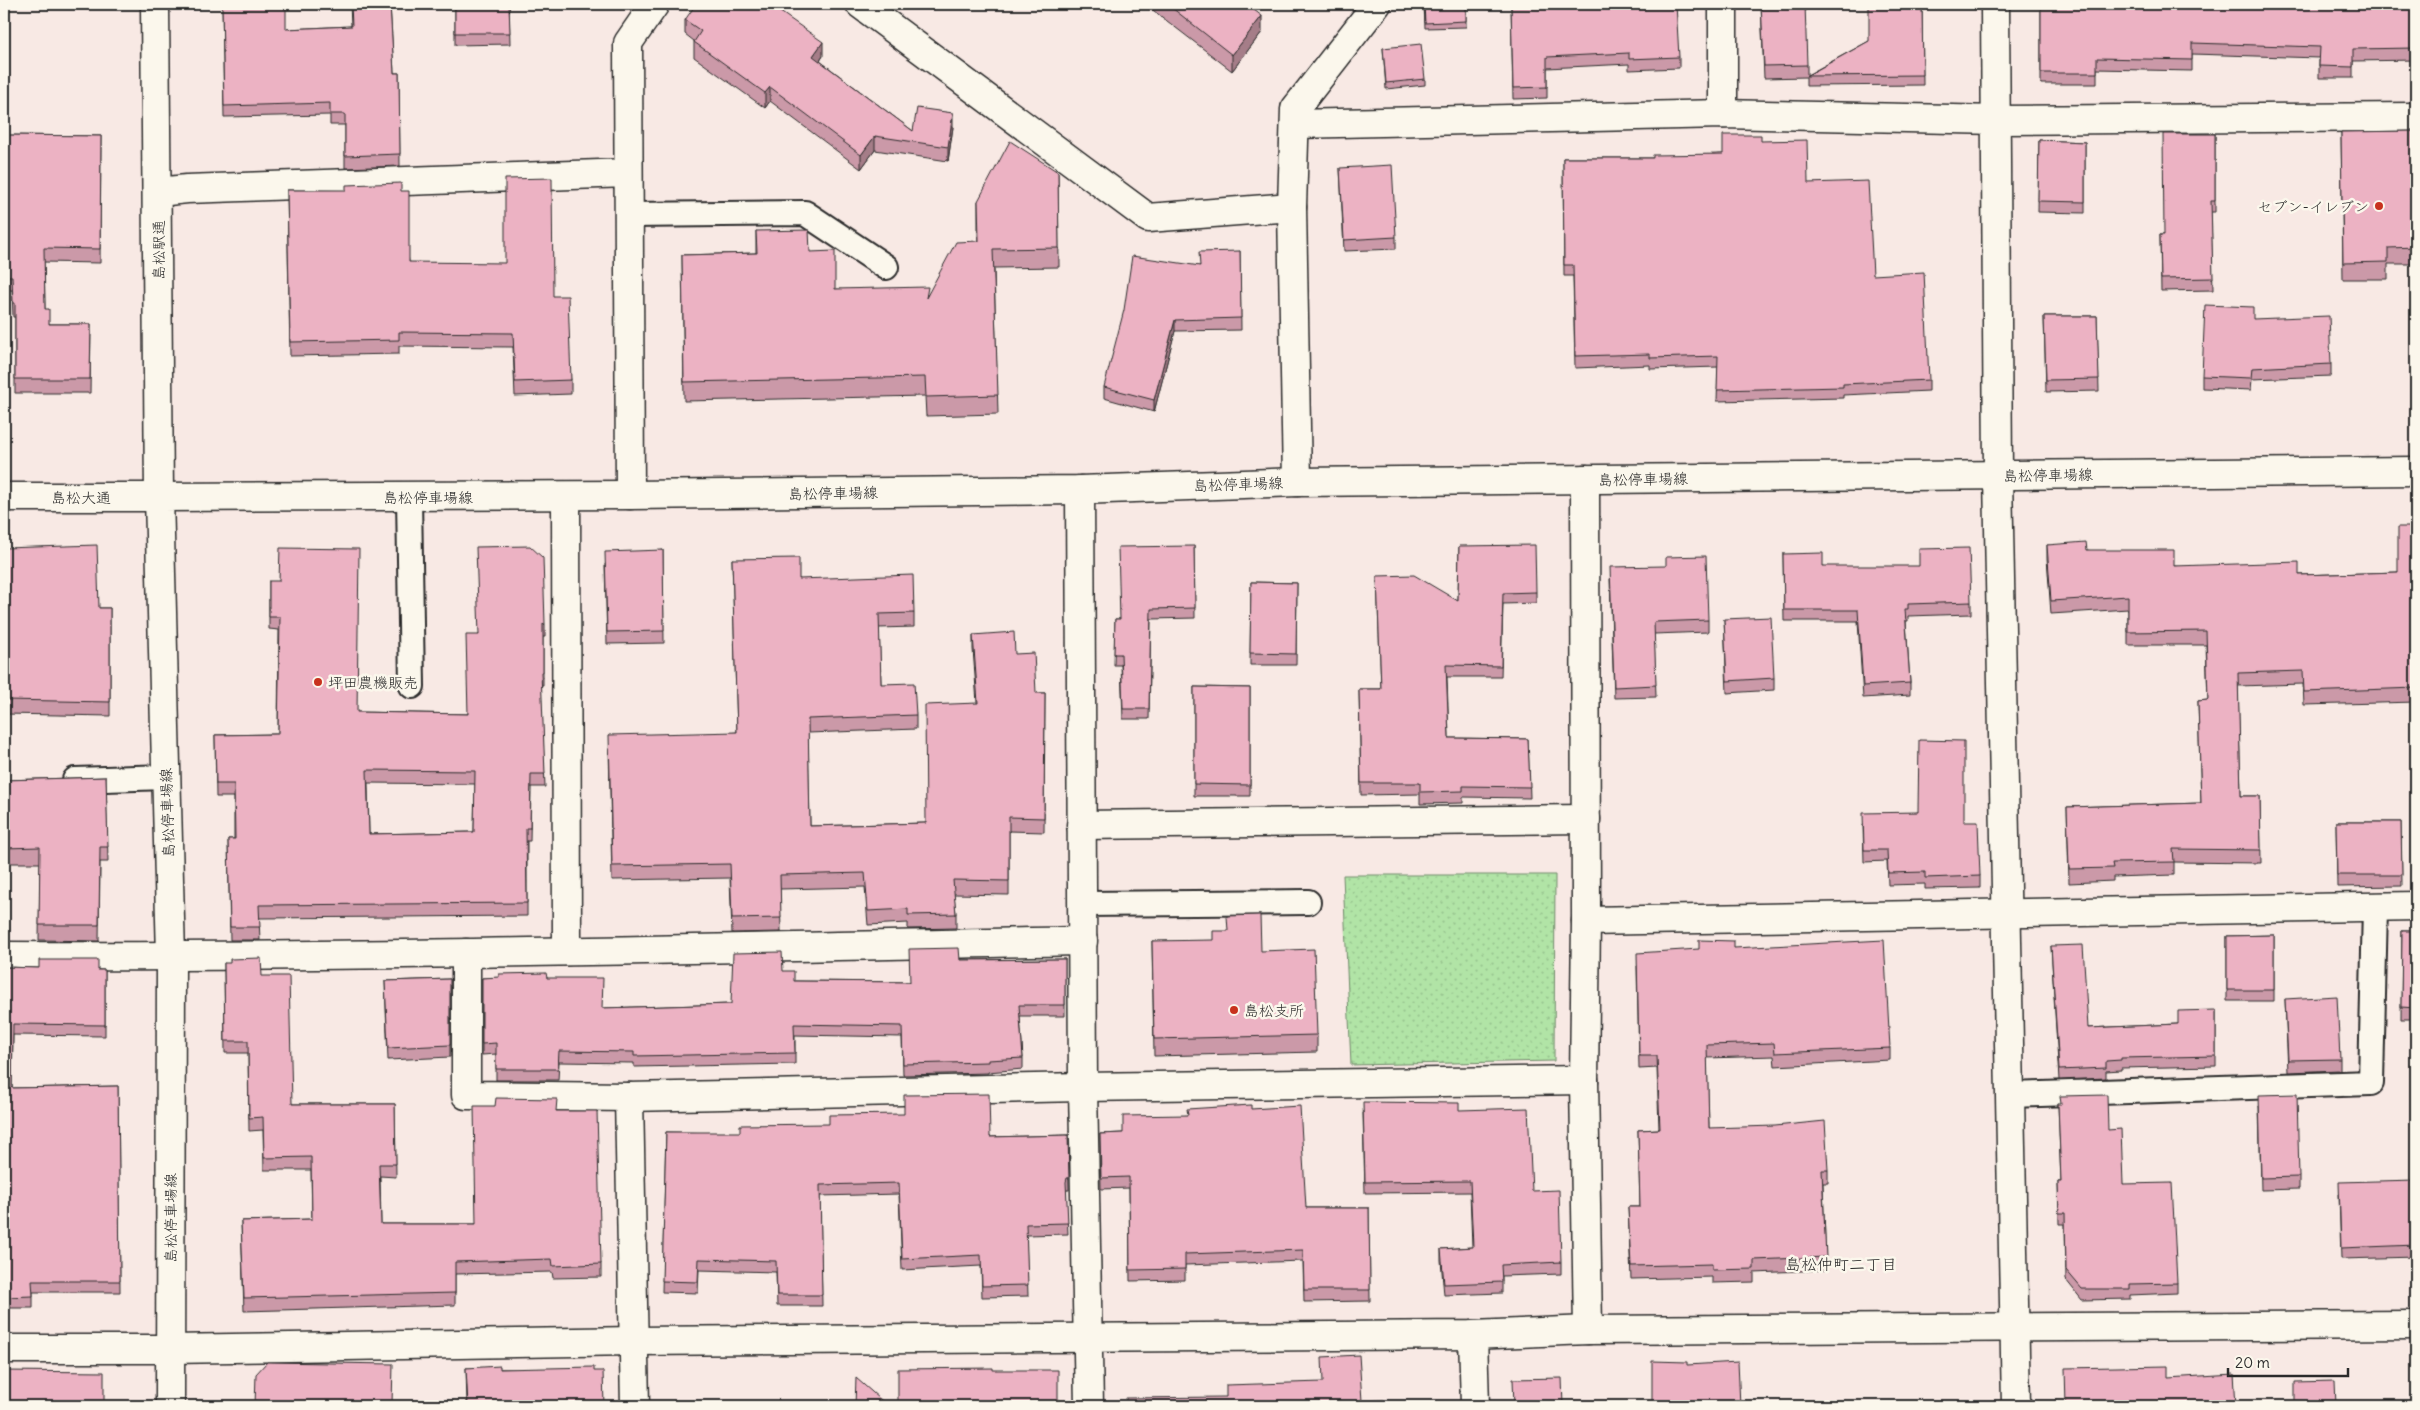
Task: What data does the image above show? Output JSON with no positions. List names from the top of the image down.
{
  "streets": {
    "street": ["島松駅通", "島松停車場線", "島松大通"]
  },
  "crossings": [
    ["島松駅通", "島松停車場線"],
    ["島松駅通", "島松大通"],
    ["島松停車場線", "島松大通"]
  ],
  "districts": ["島松仲町二丁目"],
  "places": ["セブン-イレブン", "坪田農機販売", "島松支所"],
  "scale_bar": "20 m"
}
